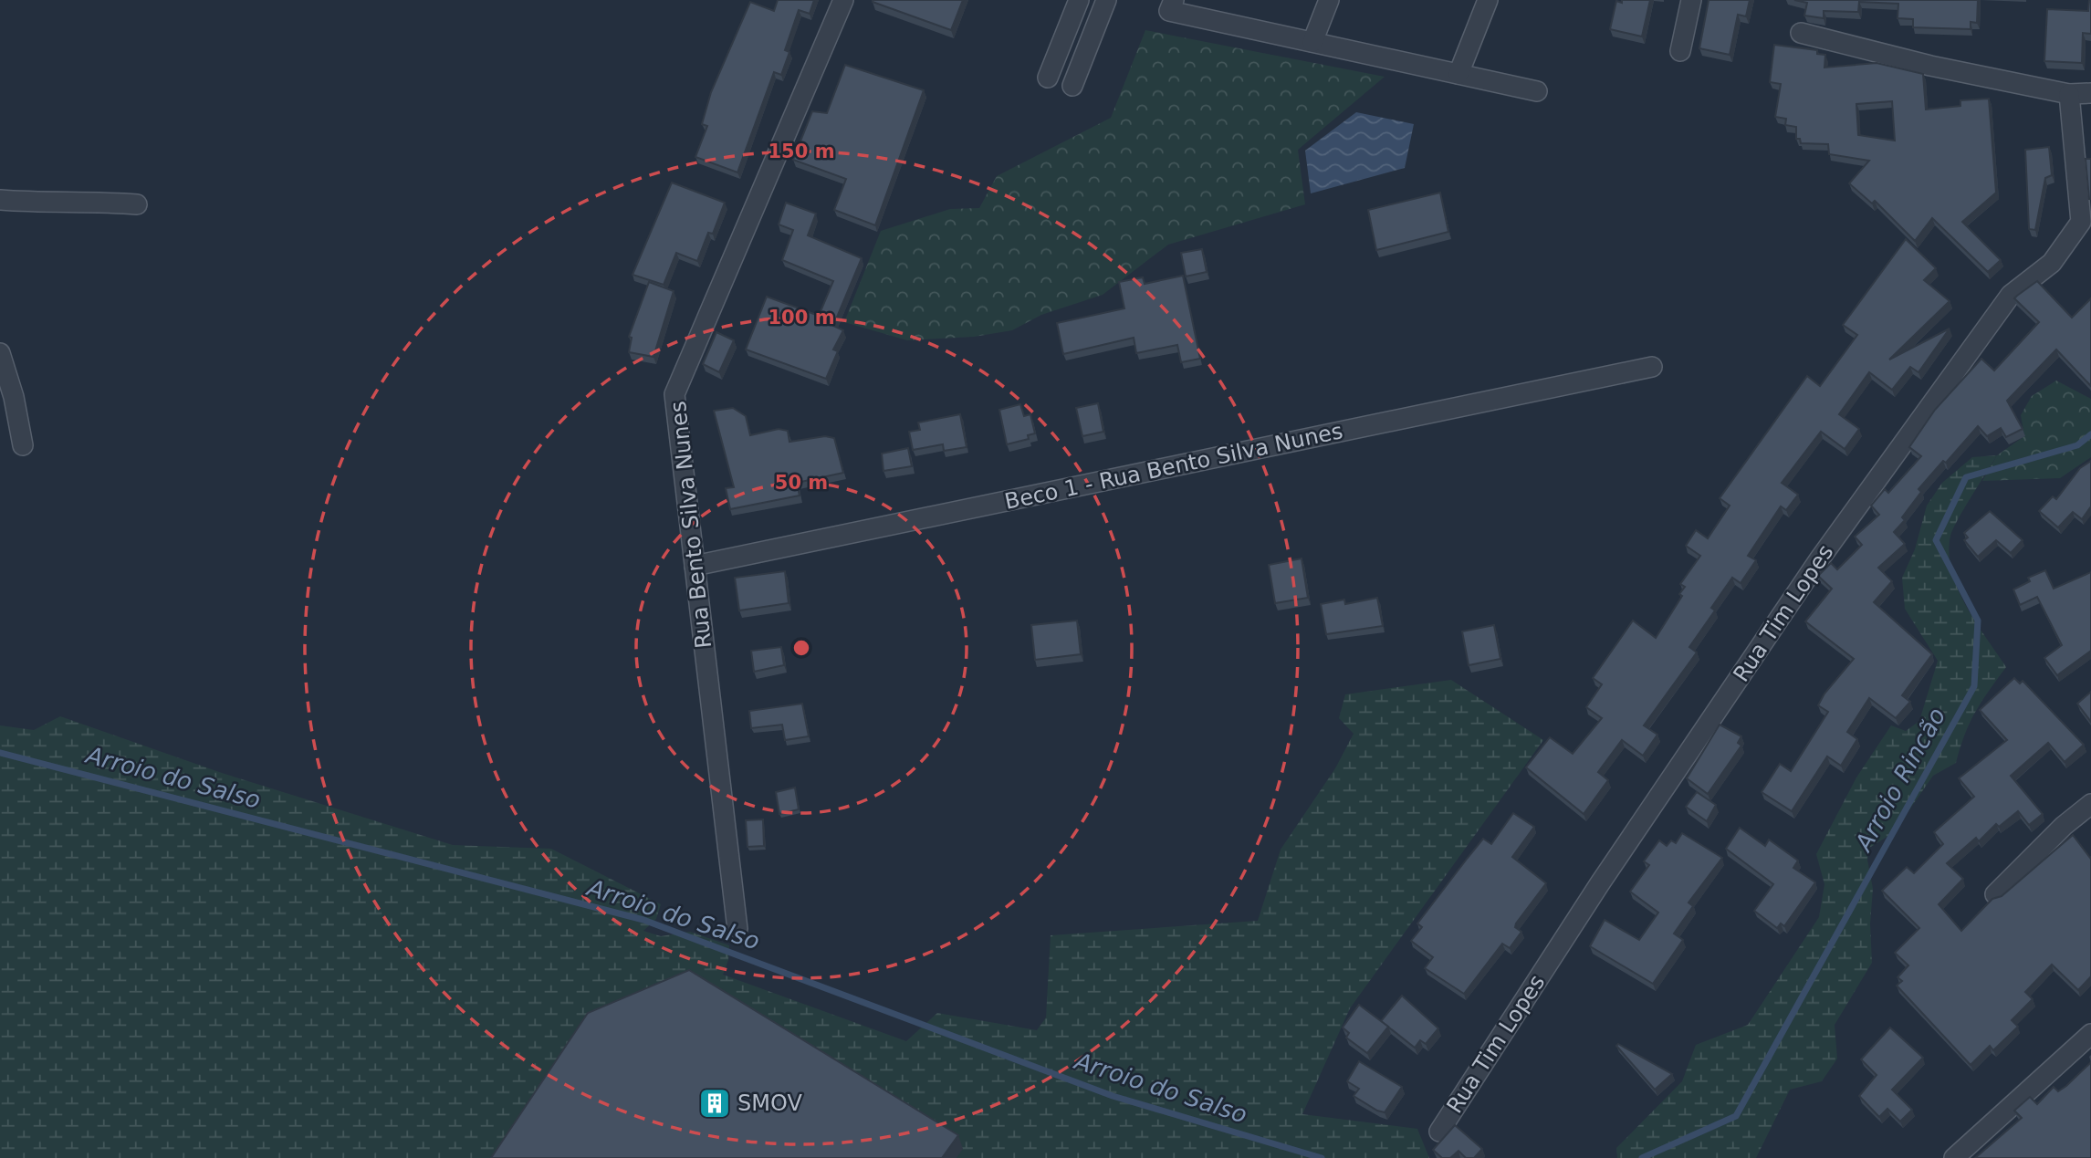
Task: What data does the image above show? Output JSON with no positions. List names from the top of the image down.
{
  "streets": {
    "street": ["Beco 1 - Rua Bento Silva Nunes", "Rua Bento Silva Nunes", "Rua Tim Lopes"]
  },
  "crossings": [
    ["Beco 1 - Rua Bento Silva Nunes", "Rua Bento Silva Nunes"]
  ],
  "water": ["Arroio do Salso", "Arroio Rincão"],
  "places": {
    "building": ["SMOV"]
  },
  "rings": ["150 m", "100 m", "50 m"]
}
